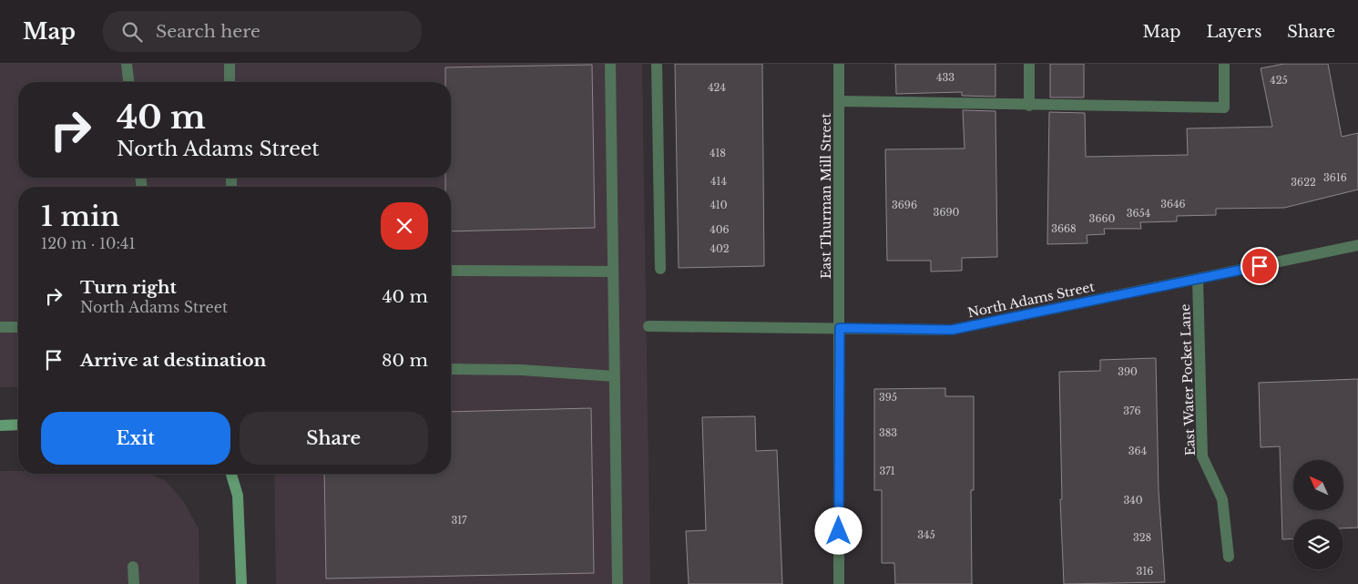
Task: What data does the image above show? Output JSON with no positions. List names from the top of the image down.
{
  "streets": {
    "street": ["East Thurman Mill Street", "North Adams Street", "East Water Pocket Lane"]
  },
  "crossings": [
    ["East Thurman Mill Street", "North Adams Street"],
    ["North Adams Street", "East Water Pocket Lane"]
  ],
  "house_numbers": [
    "433",
    "425",
    "424",
    "418",
    "3616",
    "414",
    "3622",
    "3646",
    "410",
    "3696",
    "3690",
    "3654",
    "3660",
    "3668",
    "406",
    "402",
    "390",
    "395",
    "376",
    "383",
    "364",
    "371",
    "340",
    "317",
    "345",
    "328",
    "316"
  ],
  "north": "top left",
  "page": {
    "header": "Map",
    "search": "Search here",
    "nav": ["Map", "Layers", "Share"],
    "turn": ["40 m", "North Adams Street"],
    "heading": ["1 min", "120 m · 10:41"],
    "list": [
      {
        "name": "Turn right",
        "note": "North Adams Street",
        "value": "40 m"
      },
      {
        "name": "Arrive at destination",
        "value": "80 m"
      }
    ],
    "buttons": ["Exit", "Share"]
  }
}
